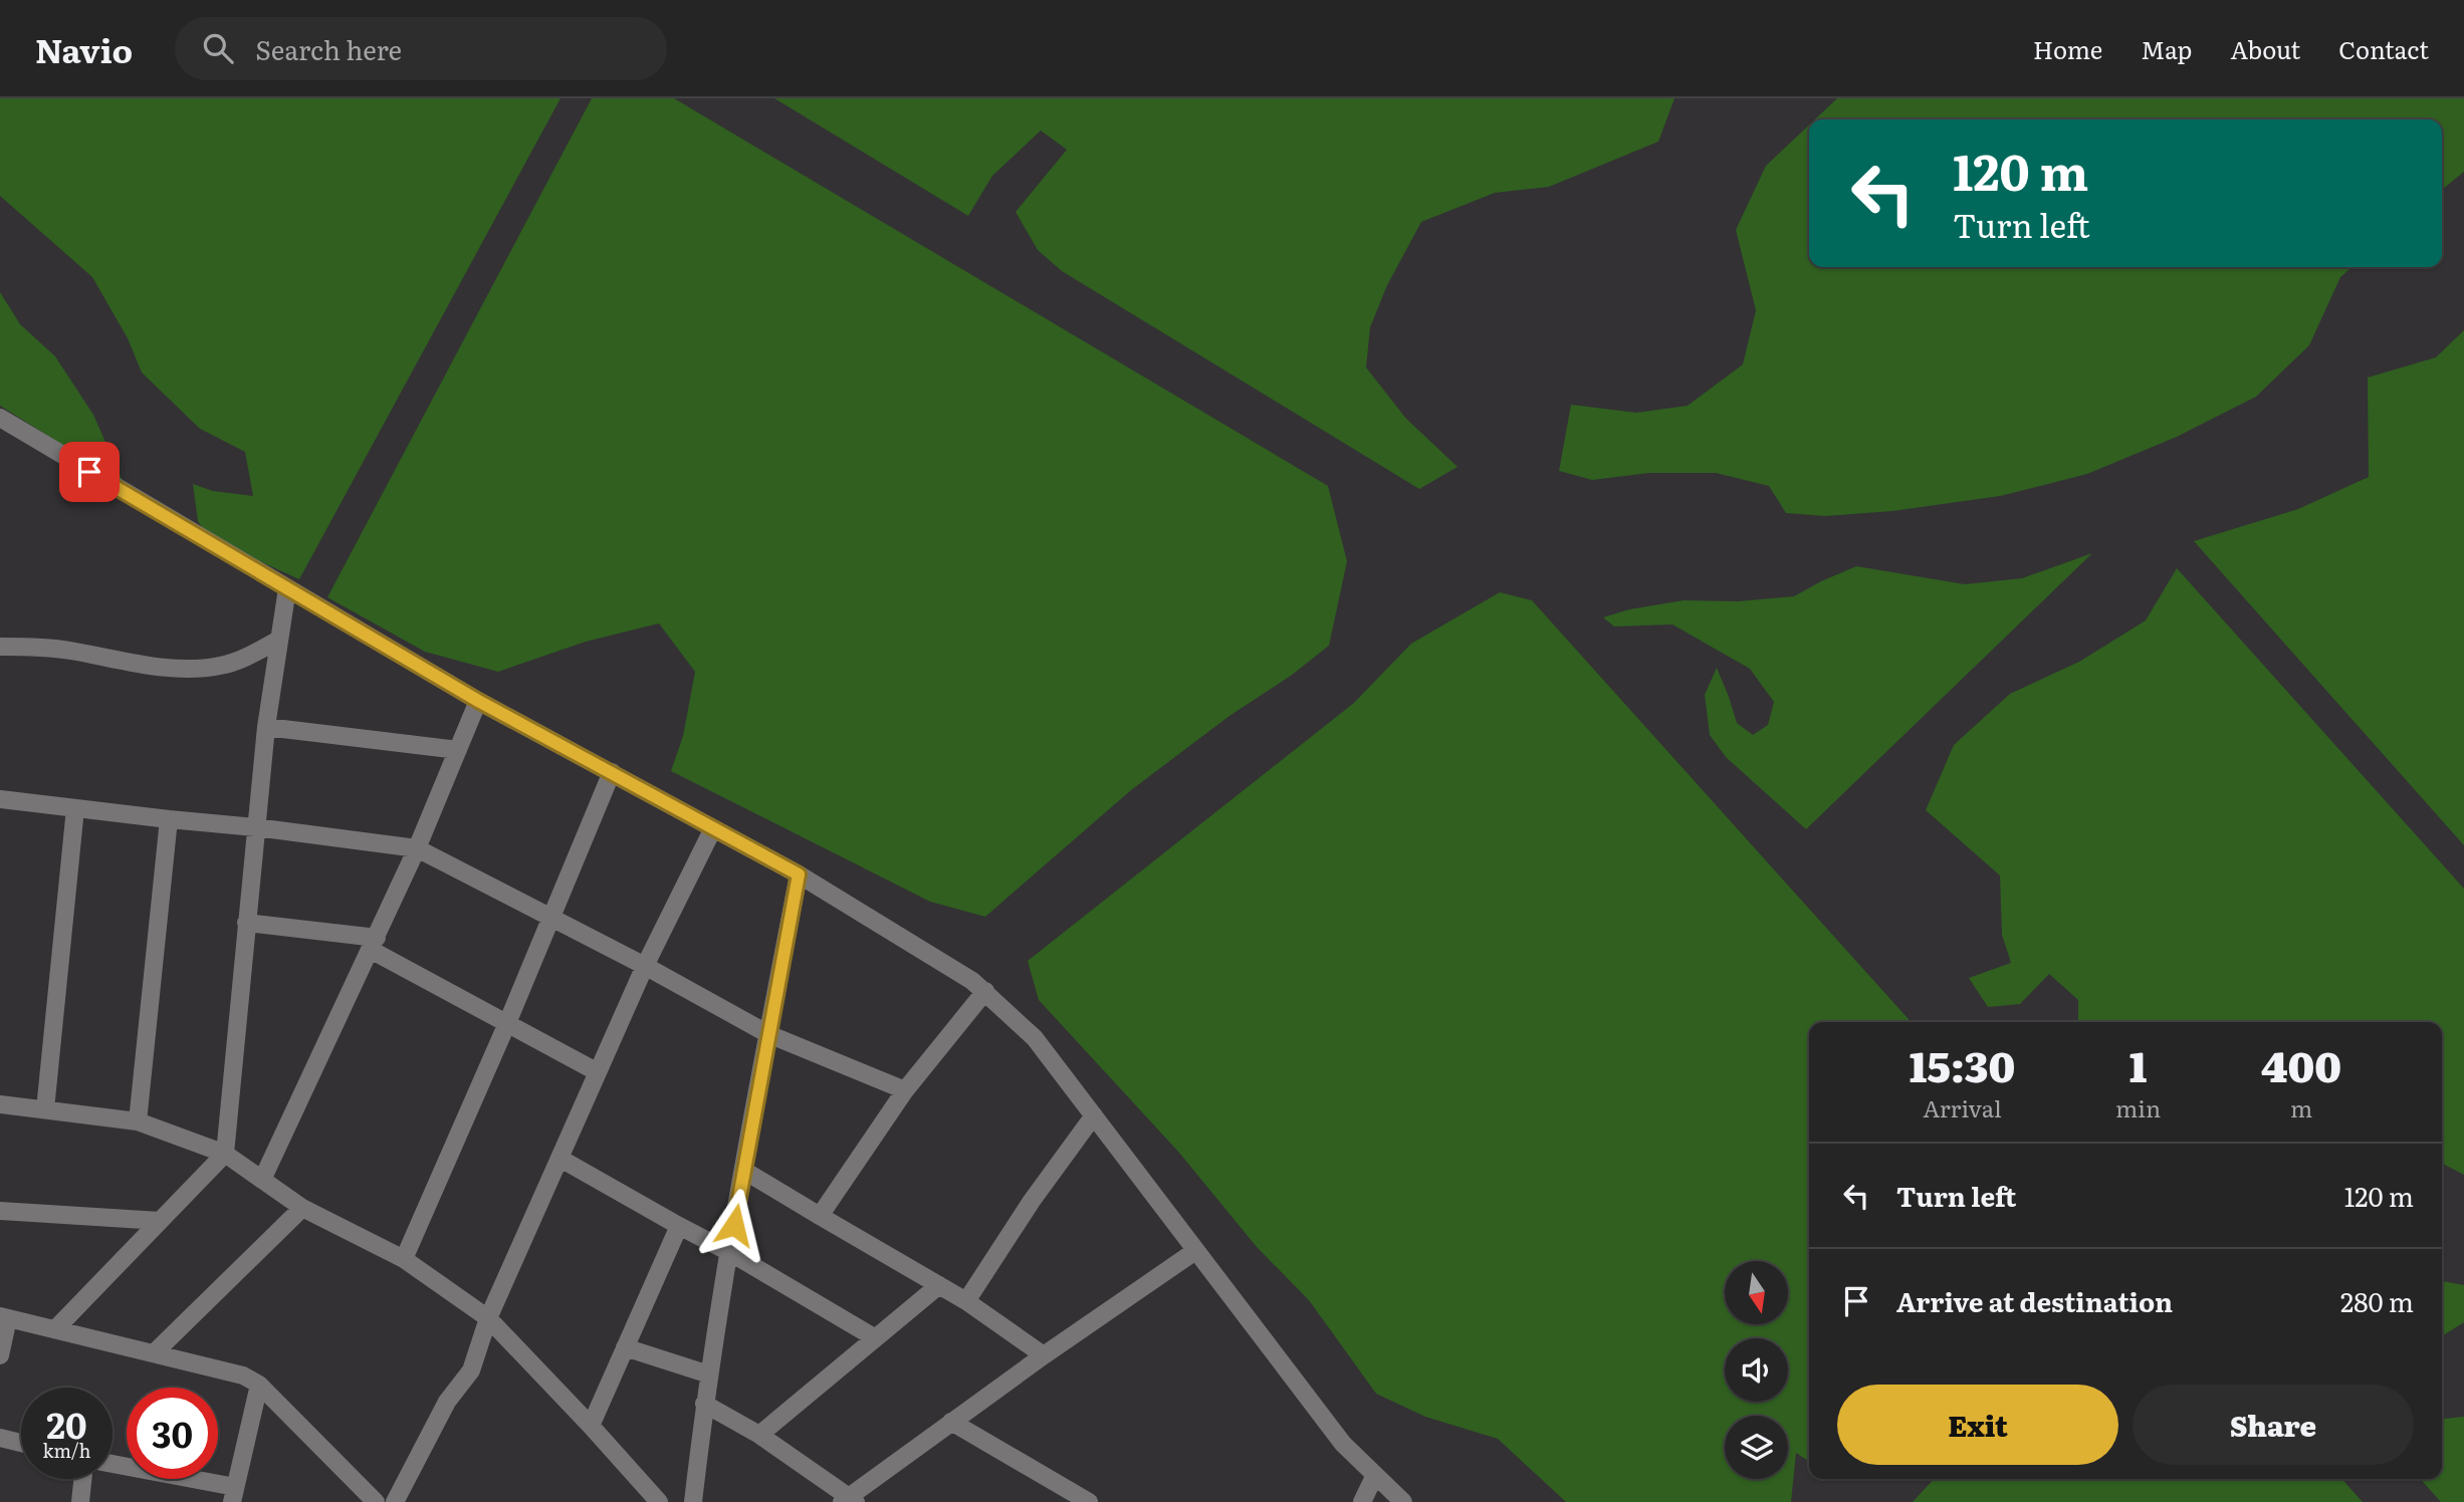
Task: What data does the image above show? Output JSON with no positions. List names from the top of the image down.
{
  "north": "bottom",
  "page": {
    "header": "Navio",
    "search": "Search here",
    "nav": [
      "Home",
      "Map",
      "About",
      "Contact"
    ],
    "turn": ["120 m", "Turn left"],
    "eta": [
      "15:30",
      "Arrival",
      "1",
      "min",
      "400",
      "m"
    ],
    "list": [
      {
        "name": "Turn left",
        "value": "120 m"
      },
      {
        "name": "Arrive at destination",
        "value": "280 m"
      }
    ],
    "buttons": ["Exit", "Share"],
    "speed": "20 km/h",
    "limit": "30"
  }
}
